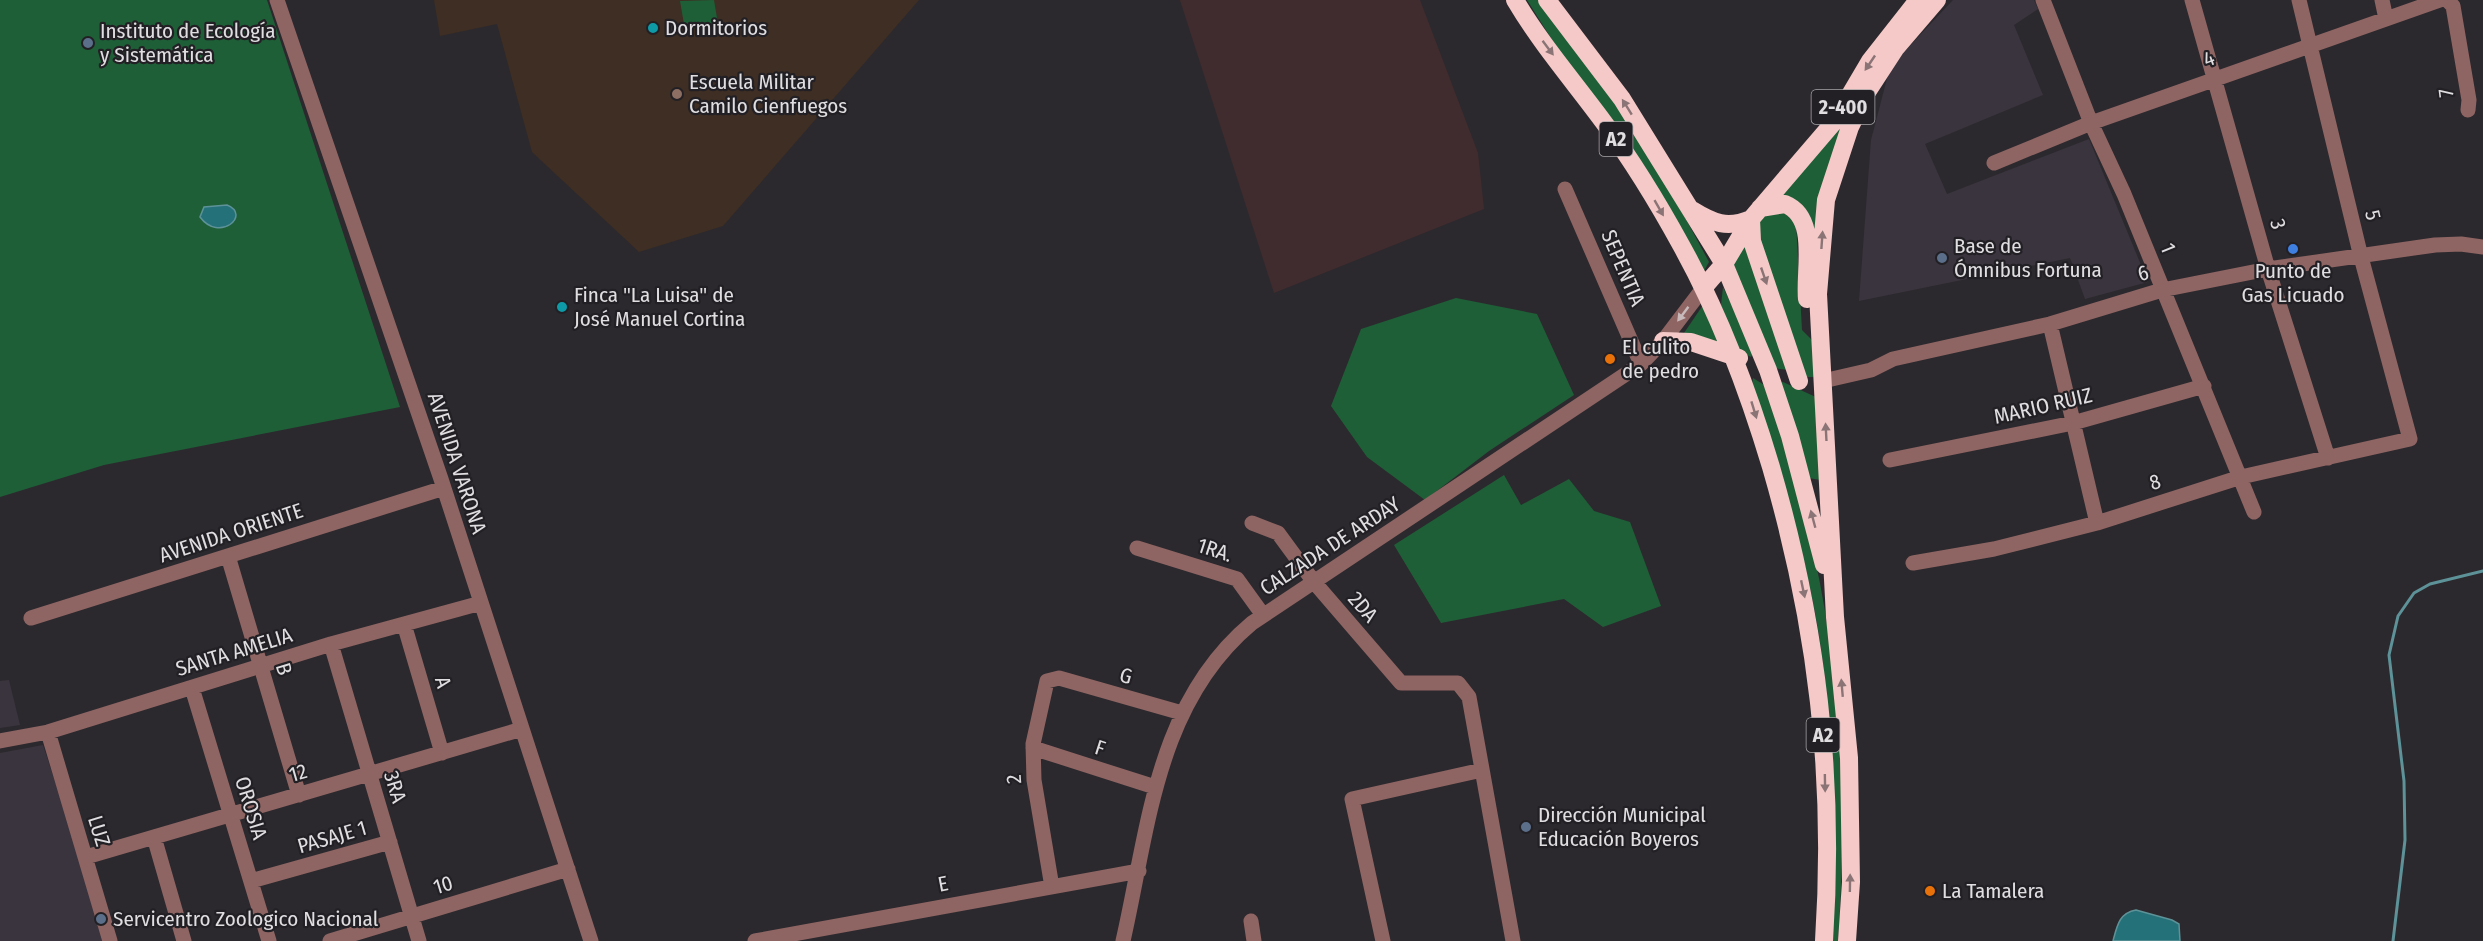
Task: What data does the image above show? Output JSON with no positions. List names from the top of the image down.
{
  "streets": {
    "highway": ["2-400", "A2"],
    "street": [
      "4",
      "7",
      "5",
      "3",
      "1",
      "SEPENTIA",
      "6",
      "MARIO RUIZ",
      "AVENIDA VARONA",
      "8",
      "AVENIDA ORIENTE",
      "CALZADA DE ARDAY",
      "1RA.",
      "2DA",
      "SANTA AMELIA",
      "B",
      "G",
      "A",
      "F",
      "12",
      "2",
      "3RA",
      "OROSIA",
      "LUZ",
      "PASAJE 1",
      "E",
      "10"
    ]
  },
  "crossings": [
    ["4", "5"],
    ["4", "3"],
    ["4", "1"],
    ["2-400", "A2"],
    ["2-400", "6"],
    ["A2", "CALZADA DE ARDAY"],
    ["5", "6"],
    ["5", "8"],
    ["3", "6"],
    ["3", "8"],
    ["1", "6"],
    ["1", "MARIO RUIZ"],
    ["1", "8"],
    ["SEPENTIA", "CALZADA DE ARDAY"],
    ["AVENIDA VARONA", "AVENIDA ORIENTE"],
    ["AVENIDA VARONA", "SANTA AMELIA"],
    ["AVENIDA VARONA", "12"],
    ["AVENIDA VARONA", "10"],
    ["AVENIDA ORIENTE", "B"],
    ["CALZADA DE ARDAY", "1RA."],
    ["CALZADA DE ARDAY", "2DA"],
    ["CALZADA DE ARDAY", "G"],
    ["CALZADA DE ARDAY", "F"],
    ["CALZADA DE ARDAY", "E"],
    ["SANTA AMELIA", "B"],
    ["SANTA AMELIA", "A"],
    ["SANTA AMELIA", "3RA"],
    ["SANTA AMELIA", "OROSIA"],
    ["SANTA AMELIA", "LUZ"],
    ["B", "12"],
    ["G", "2"],
    ["A", "12"],
    ["F", "2"],
    ["12", "3RA"],
    ["12", "OROSIA"],
    ["12", "LUZ"],
    ["2", "E"],
    ["3RA", "PASAJE 1"],
    ["3RA", "10"],
    ["OROSIA", "PASAJE 1"]
  ],
  "places": [
    "Dormitorios",
    "Instituto de Ecología y Sistemática",
    "Escuela Militar Camilo Cienfuegos",
    "Punto de Gas Licuado",
    "Base de Ómnibus Fortuna",
    "Finca \"La Luisa\" de José Manuel Cortina",
    "El culito de pedro",
    "Dirección Municipal Educación Boyeros",
    "La Tamalera",
    "Servicentro Zoologico Nacional"
  ]
}
